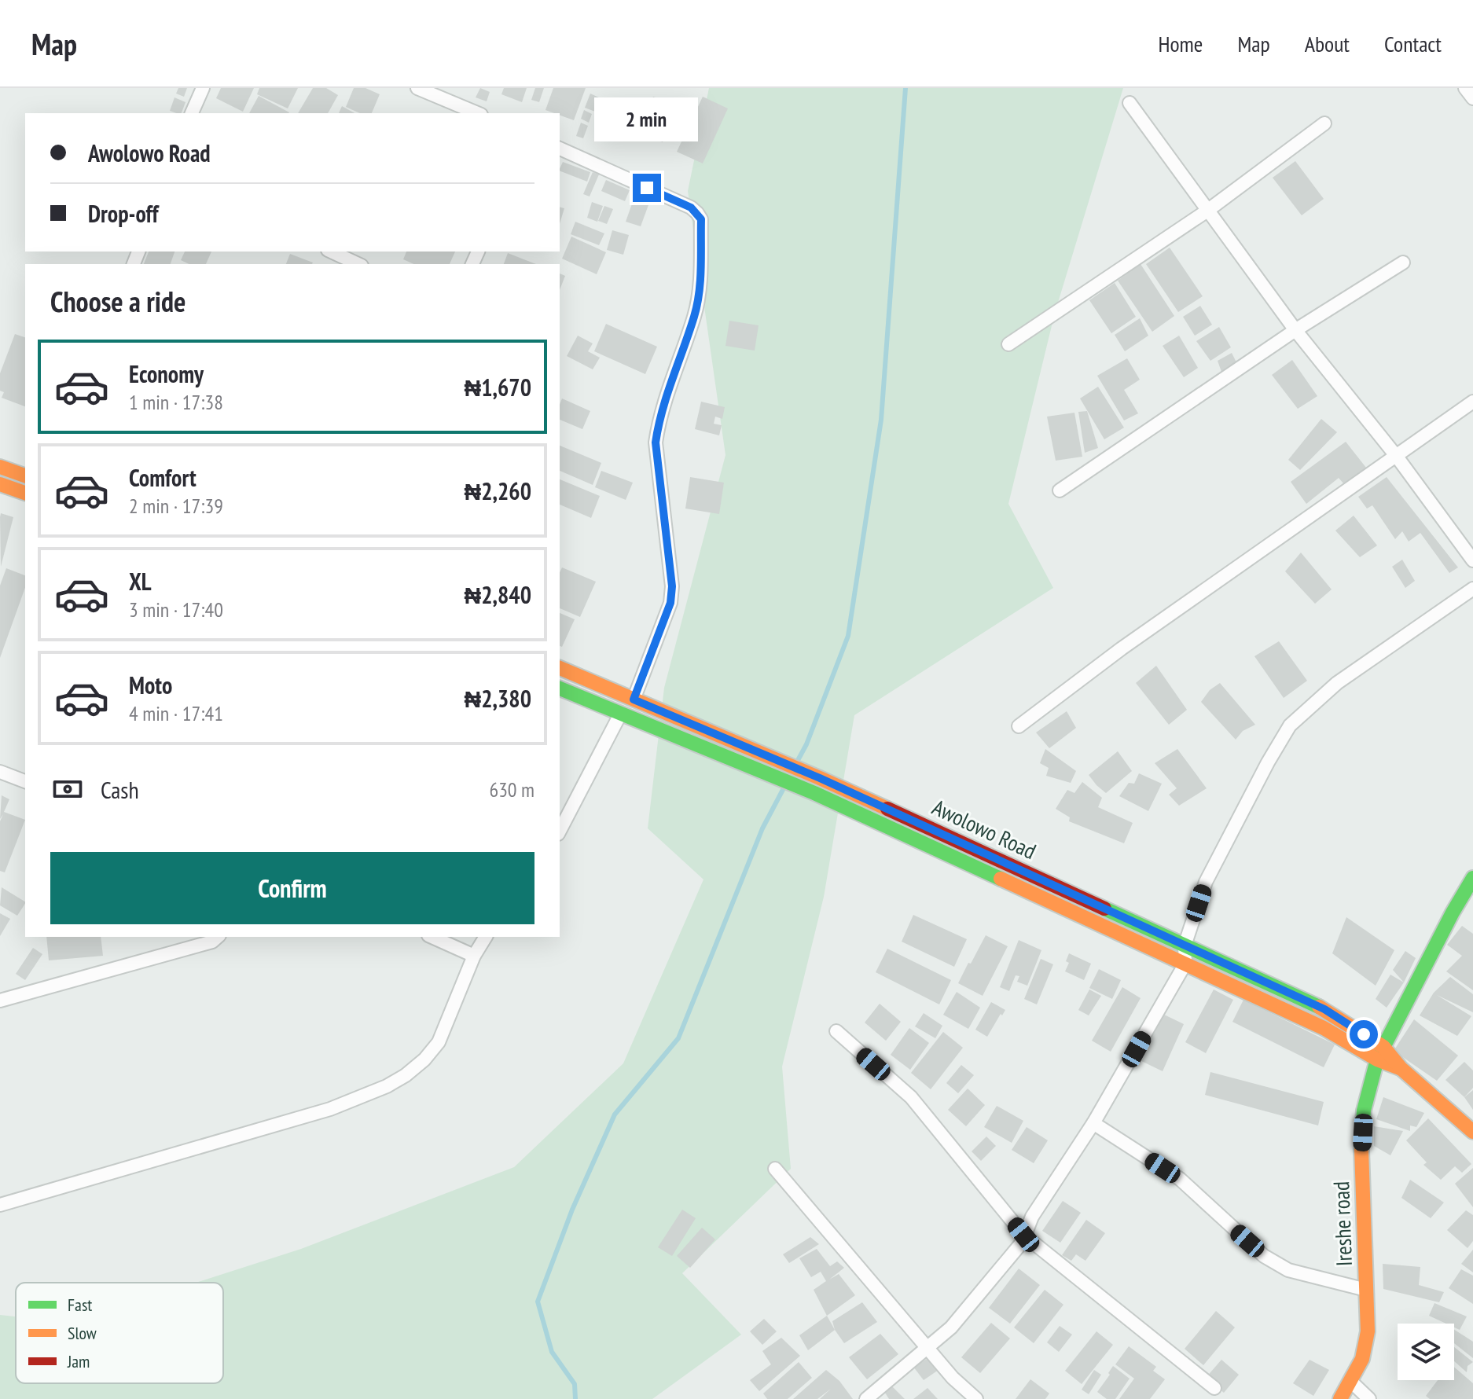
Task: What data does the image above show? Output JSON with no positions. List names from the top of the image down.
{
  "streets": {
    "main road": ["Awolowo Road", "Ireshe road"]
  },
  "crossings": [
    ["Awolowo Road", "Ireshe road"]
  ],
  "legend": ["Fast", "Slow", "Jam"],
  "page": {
    "header": "Map",
    "nav": [
      "Home",
      "Map",
      "About",
      "Contact"
    ],
    "bubble": "2 min",
    "banner": ["Awolowo Road", "Drop-off"],
    "heading": "Choose a ride",
    "list": [
      {
        "name": "Economy",
        "note": "1 min · 17:38",
        "value": "₦1,670"
      },
      {
        "name": "Comfort",
        "note": "2 min · 17:39",
        "value": "₦2,260"
      },
      {
        "name": "XL",
        "note": "3 min · 17:40",
        "value": "₦2,840"
      },
      {
        "name": "Moto",
        "note": "4 min · 17:41",
        "value": "₦2,380"
      }
    ],
    "pay": ["Cash", "630 m"],
    "buttons": "Confirm"
  }
}
